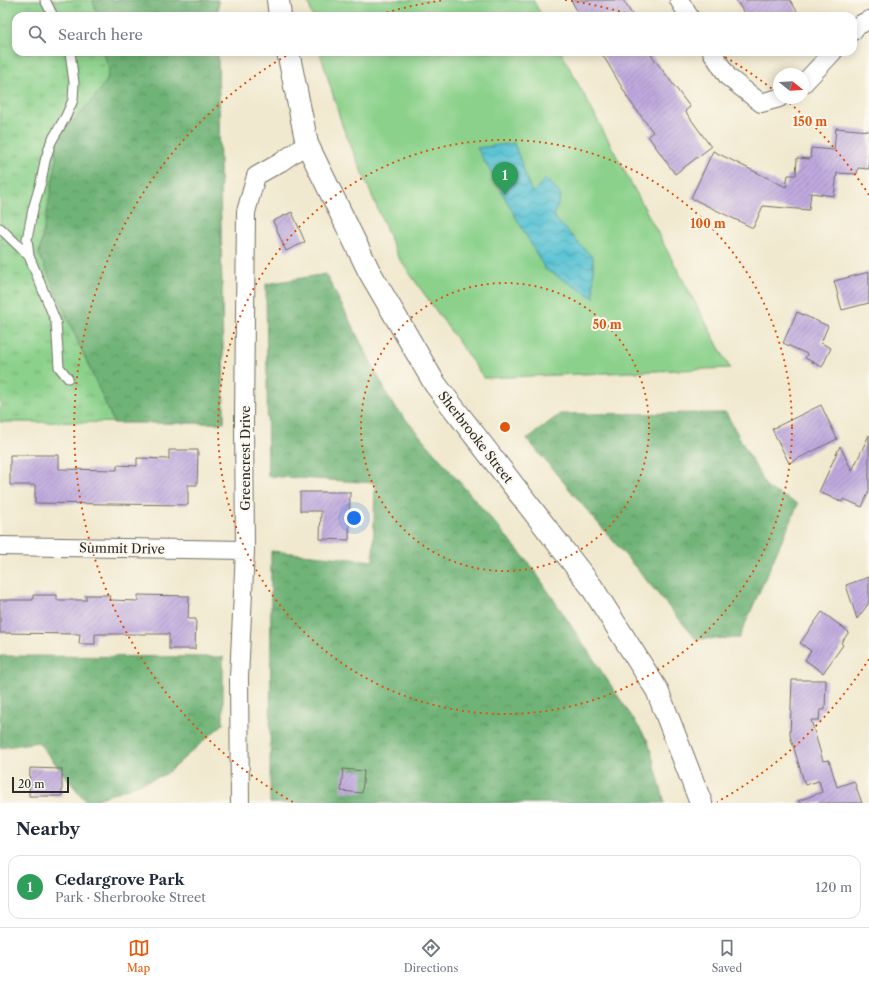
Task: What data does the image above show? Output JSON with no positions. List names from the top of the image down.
{
  "streets": {
    "main road": ["Sherbrooke Street"],
    "street": ["Greencrest Drive", "Summit Drive"]
  },
  "crossings": [
    ["Sherbrooke Street", "Greencrest Drive"],
    ["Greencrest Drive", "Summit Drive"]
  ],
  "scale_bar": "20 m",
  "north": "right",
  "page": {
    "search": "Search here",
    "pins": "1",
    "scale": "20 m",
    "heading": "Nearby",
    "list": [
      {
        "mark": "1",
        "name": "Cedargrove Park",
        "note": "Park · Sherbrooke Street",
        "value": "120 m"
      }
    ],
    "nav": ["Map", "Directions", "Saved"]
  },
  "rings": ["150 m", "100 m", "50 m"]
}
